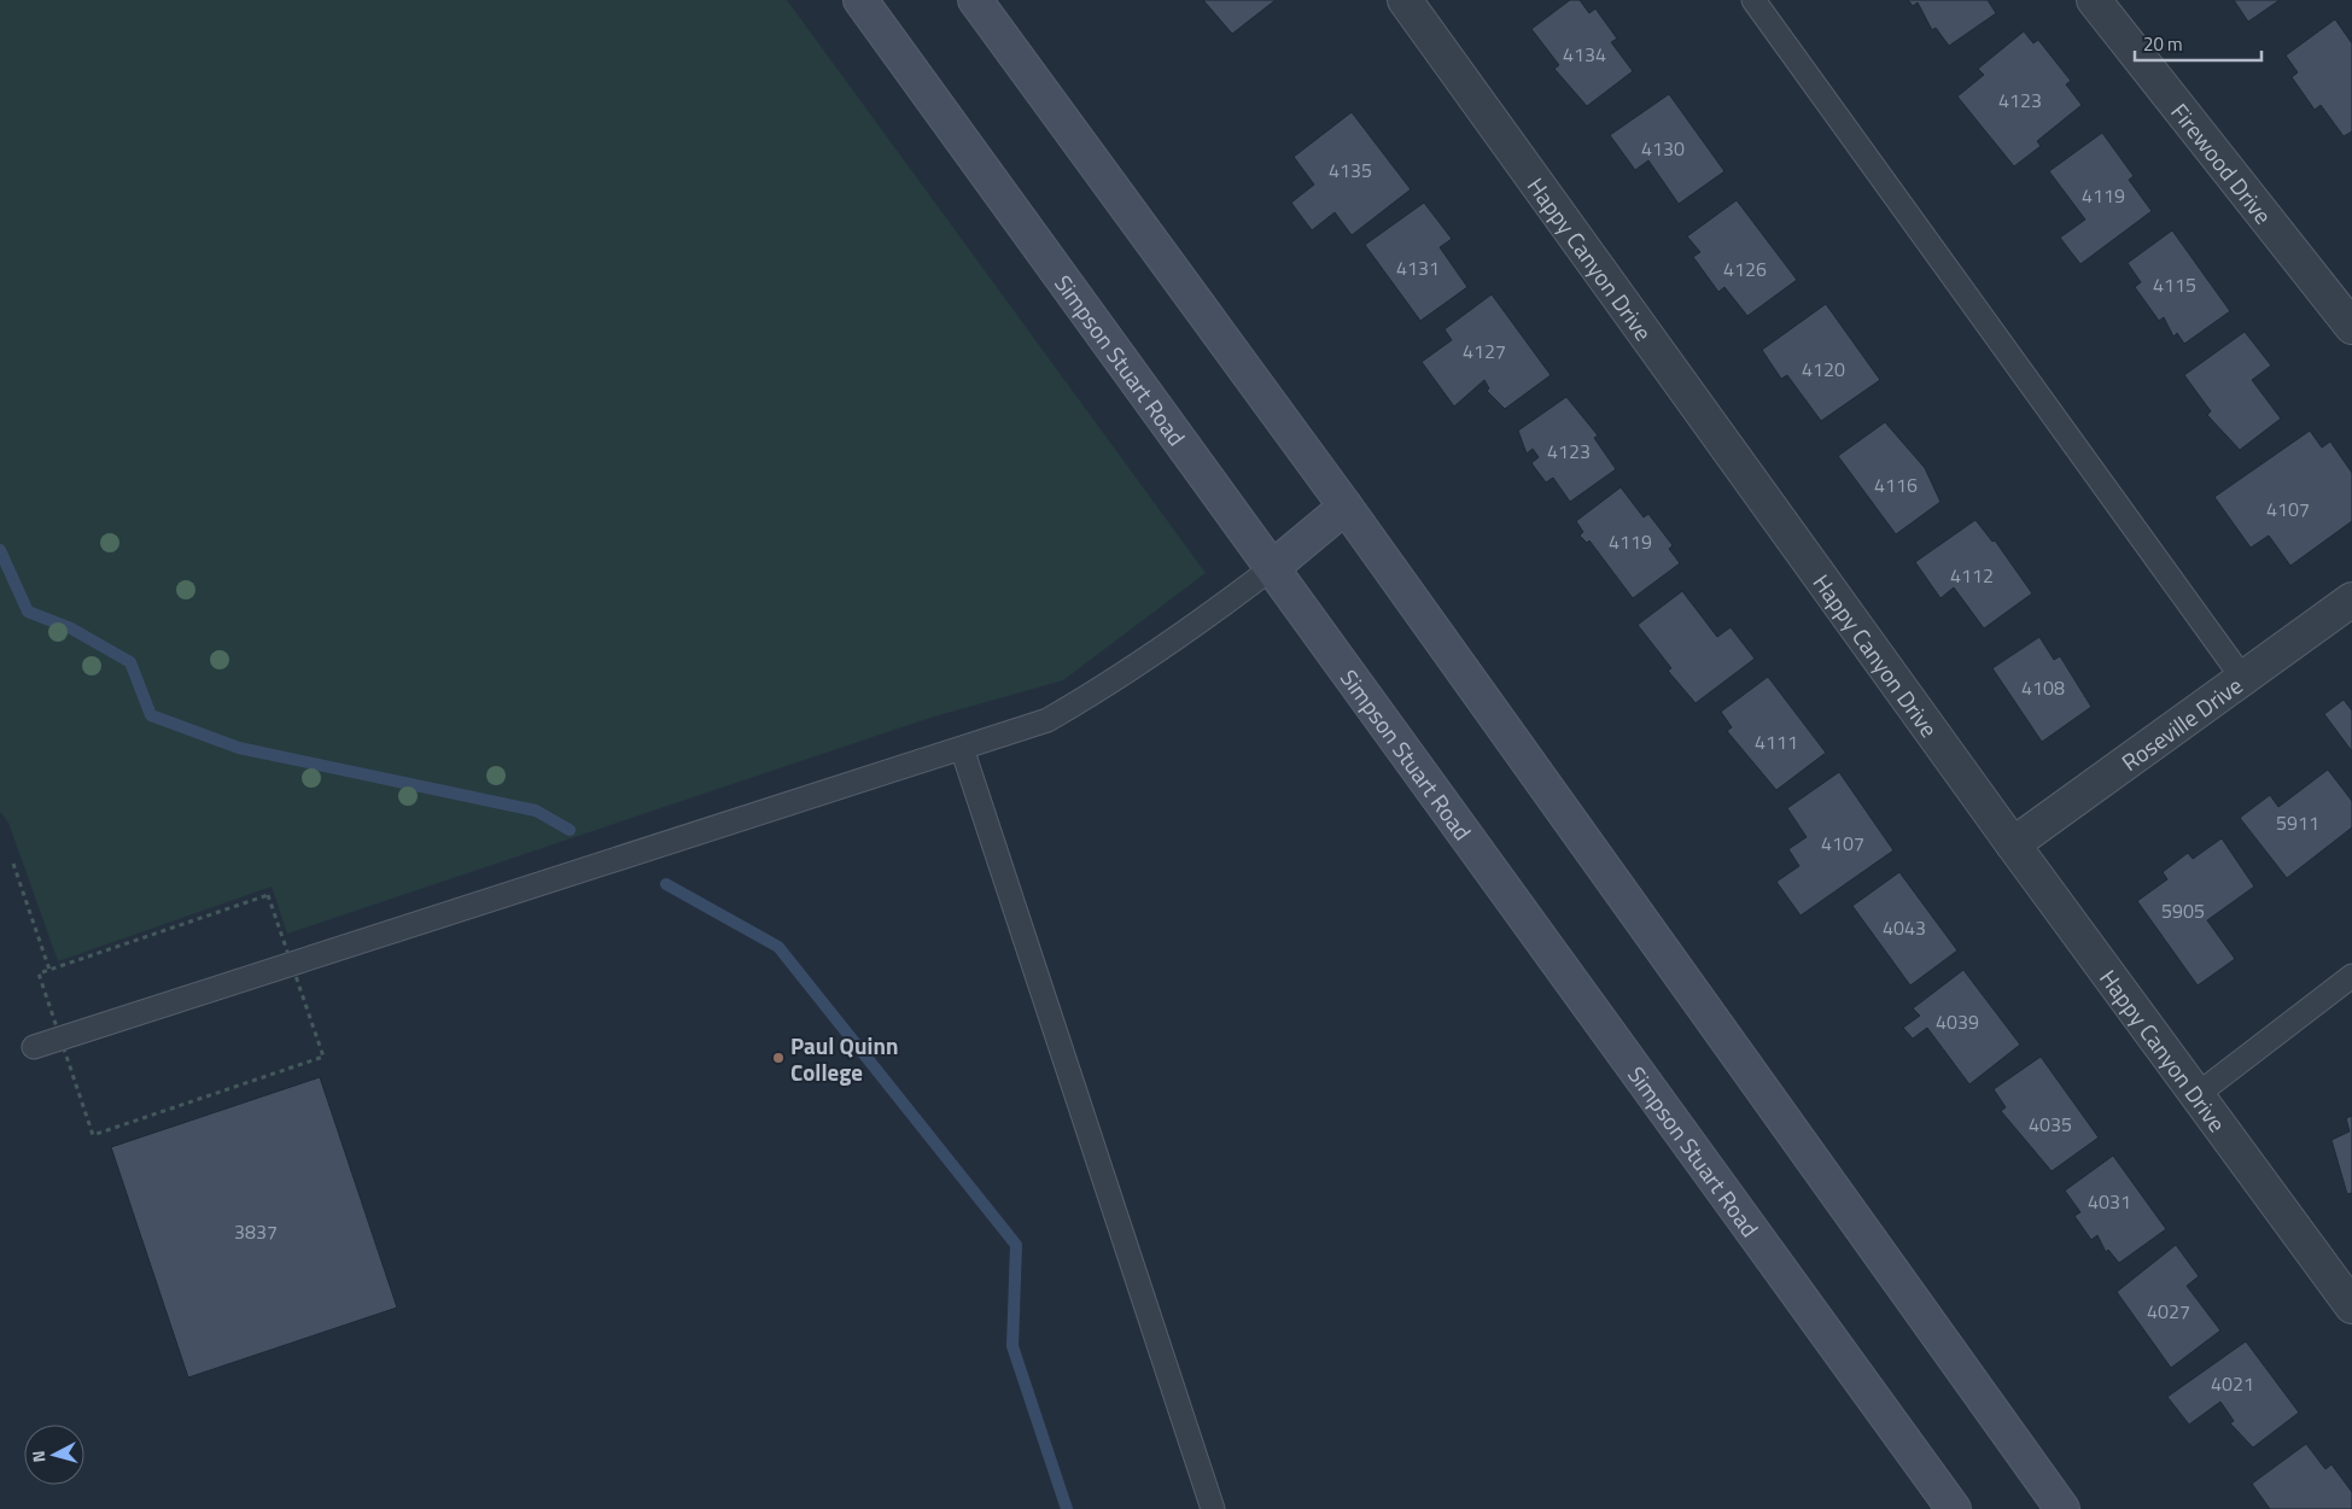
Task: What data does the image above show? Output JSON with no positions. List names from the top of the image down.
{
  "streets": {
    "main road": ["Simpson Stuart Road"],
    "street": ["Firewood Drive", "Happy Canyon Drive", "Roseville Drive"]
  },
  "crossings": [
    ["Happy Canyon Drive", "Roseville Drive"]
  ],
  "places": ["Paul Quinn College"],
  "house_numbers": [
    "4134",
    "4123",
    "4130",
    "4135",
    "4119",
    "4131",
    "4126",
    "4115",
    "4127",
    "4120",
    "4123",
    "4116",
    "4107",
    "4119",
    "4112",
    "4108",
    "4111",
    "5911",
    "4107",
    "5905",
    "4043",
    "4039",
    "4035",
    "4031",
    "3837",
    "4027",
    "4021"
  ],
  "scale_bar": "20 m",
  "north": "left"
}
